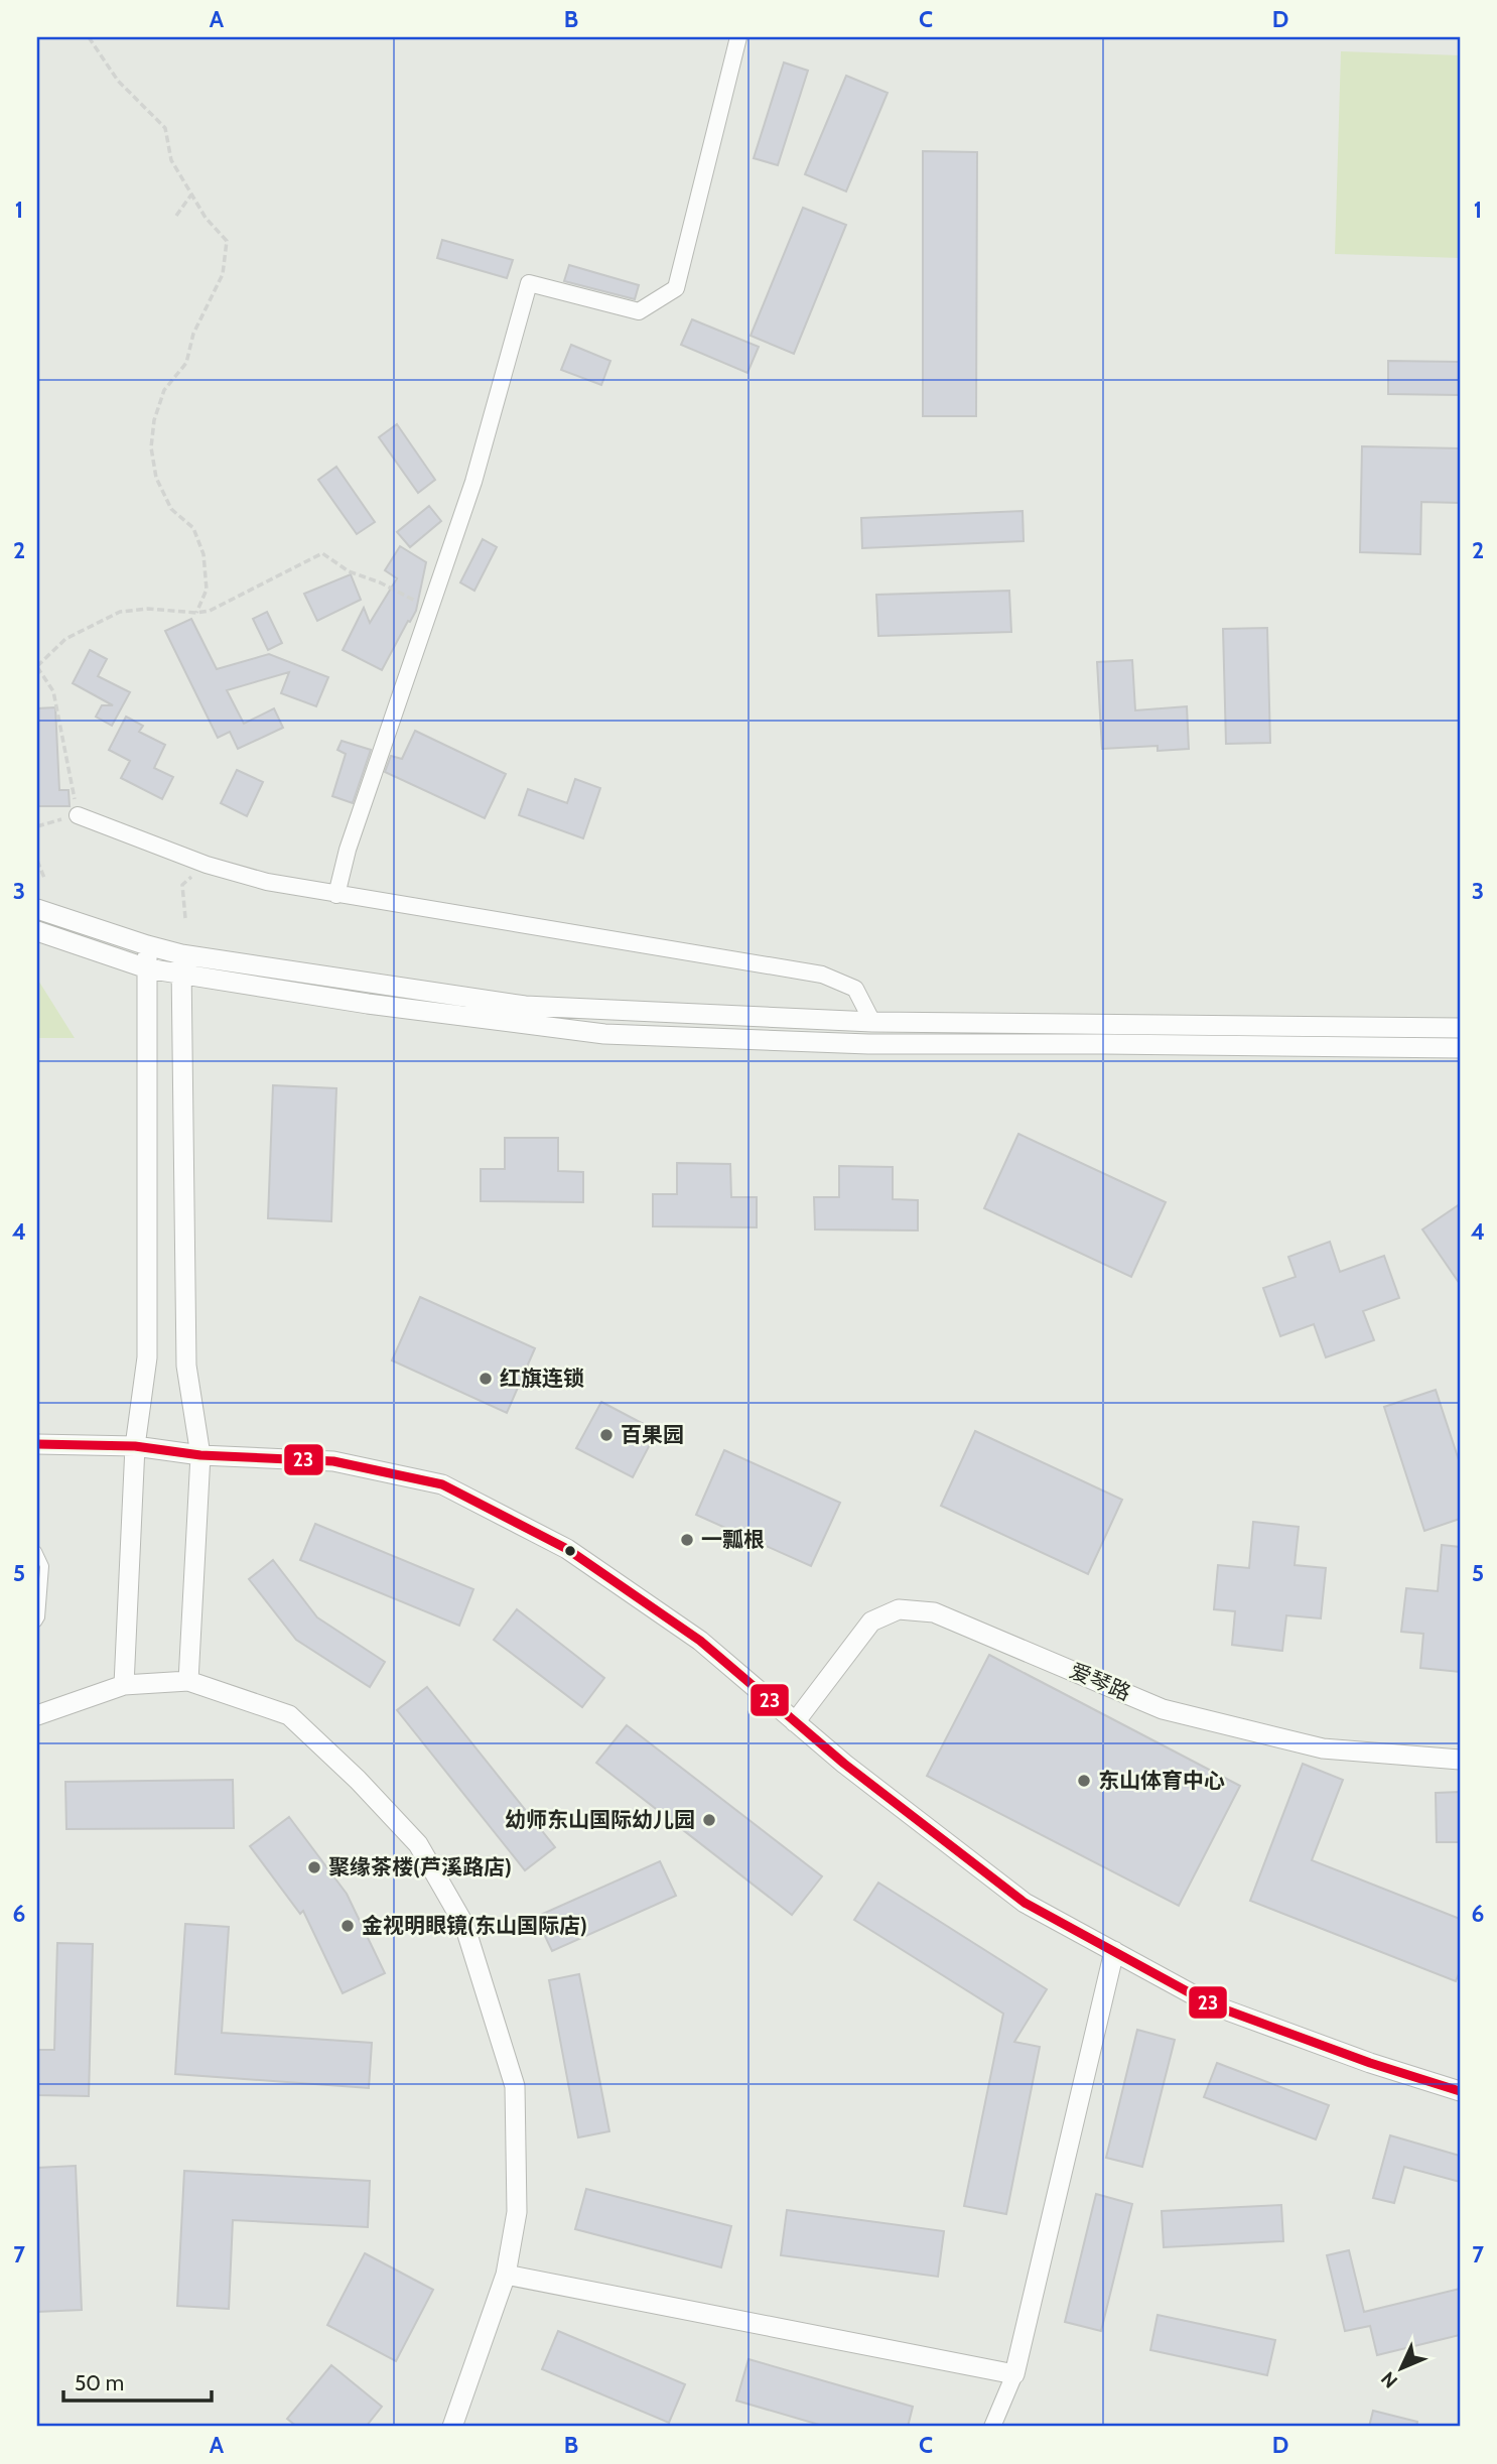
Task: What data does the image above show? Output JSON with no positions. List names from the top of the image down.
{
  "streets": {
    "street": ["爱琴路"]
  },
  "places": [
    "红旗连锁",
    "百果园",
    "一瓢根",
    "东山体育中心",
    "幼师东山国际幼儿园",
    "聚缘茶楼(芦溪路店)",
    "金视明眼镜(东山国际店)"
  ],
  "lines": ["transit line 23"],
  "scale_bar": "50 m",
  "north": "bottom left",
  "grid": {
    "columns": [
      "A",
      "B",
      "C",
      "D"
    ],
    "rows": [
      "1",
      "2",
      "3",
      "4",
      "5",
      "6",
      "7"
    ]
  }
}
